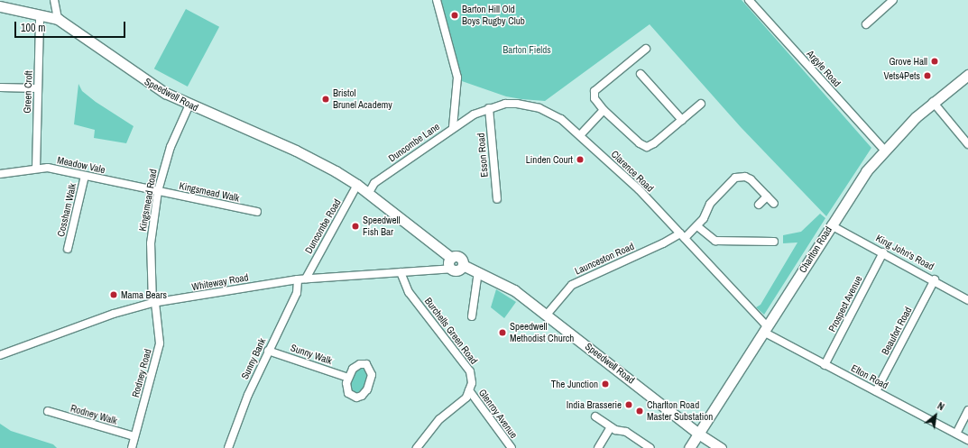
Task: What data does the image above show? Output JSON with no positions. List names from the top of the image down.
{
  "streets": {
    "street": [
      "Argyle Road",
      "Green Croft",
      "Speedwell Road",
      "Duncombe Lane",
      "Esson Road",
      "Meadow Vale",
      "Clarence Road",
      "Kingsmead Walk",
      "Kingsmead Road",
      "Cossham Walk",
      "Duncombe Road",
      "Charlton Road",
      "King John's Road",
      "Launceston Road",
      "Whiteway Road",
      "Prospect Avenue",
      "Burchells Green Road",
      "Beaufort Road",
      "Sunny Walk",
      "Sunny Bank",
      "Rodney Road",
      "Elton Road",
      "Glenroy Avenue",
      "Rodney Walk"
    ]
  },
  "crossings": [
    ["Argyle Road", "Charlton Road"],
    ["Green Croft", "Speedwell Road"],
    ["Green Croft", "Meadow Vale"],
    ["Speedwell Road", "Duncombe Lane"],
    ["Speedwell Road", "Kingsmead Road"],
    ["Speedwell Road", "Duncombe Road"],
    ["Speedwell Road", "Charlton Road"],
    ["Speedwell Road", "Launceston Road"],
    ["Speedwell Road", "Whiteway Road"],
    ["Duncombe Lane", "Clarence Road"],
    ["Esson Road", "Clarence Road"],
    ["Meadow Vale", "Kingsmead Walk"],
    ["Meadow Vale", "Kingsmead Road"],
    ["Meadow Vale", "Cossham Walk"],
    ["Clarence Road", "Charlton Road"],
    ["Clarence Road", "Launceston Road"],
    ["Clarence Road", "Elton Road"],
    ["Kingsmead Walk", "Kingsmead Road"],
    ["Kingsmead Road", "Whiteway Road"],
    ["Kingsmead Road", "Rodney Road"],
    ["Duncombe Road", "Whiteway Road"],
    ["Charlton Road", "King John's Road"],
    ["Charlton Road", "Elton Road"],
    ["King John's Road", "Prospect Avenue"],
    ["King John's Road", "Beaufort Road"],
    ["Whiteway Road", "Burchells Green Road"],
    ["Whiteway Road", "Sunny Bank"],
    ["Whiteway Road", "Rodney Road"],
    ["Prospect Avenue", "Elton Road"],
    ["Burchells Green Road", "Glenroy Avenue"],
    ["Beaufort Road", "Elton Road"],
    ["Sunny Walk", "Sunny Bank"],
    ["Rodney Road", "Rodney Walk"]
  ],
  "parks": ["Barton Fields"],
  "places": [
    "Barton Hill Old Boys Rugby Club",
    "Grove Hall",
    "Vets4Pets",
    "Bristol Brunel Academy",
    "Linden Court",
    "Speedwell Fish Bar",
    "Mama Bears",
    "Speedwell Methodist Church",
    "The Junction",
    "India Brasserie",
    "Charlton Road Master Substation"
  ],
  "scale_bar": "100 m",
  "north": "top right"
}
